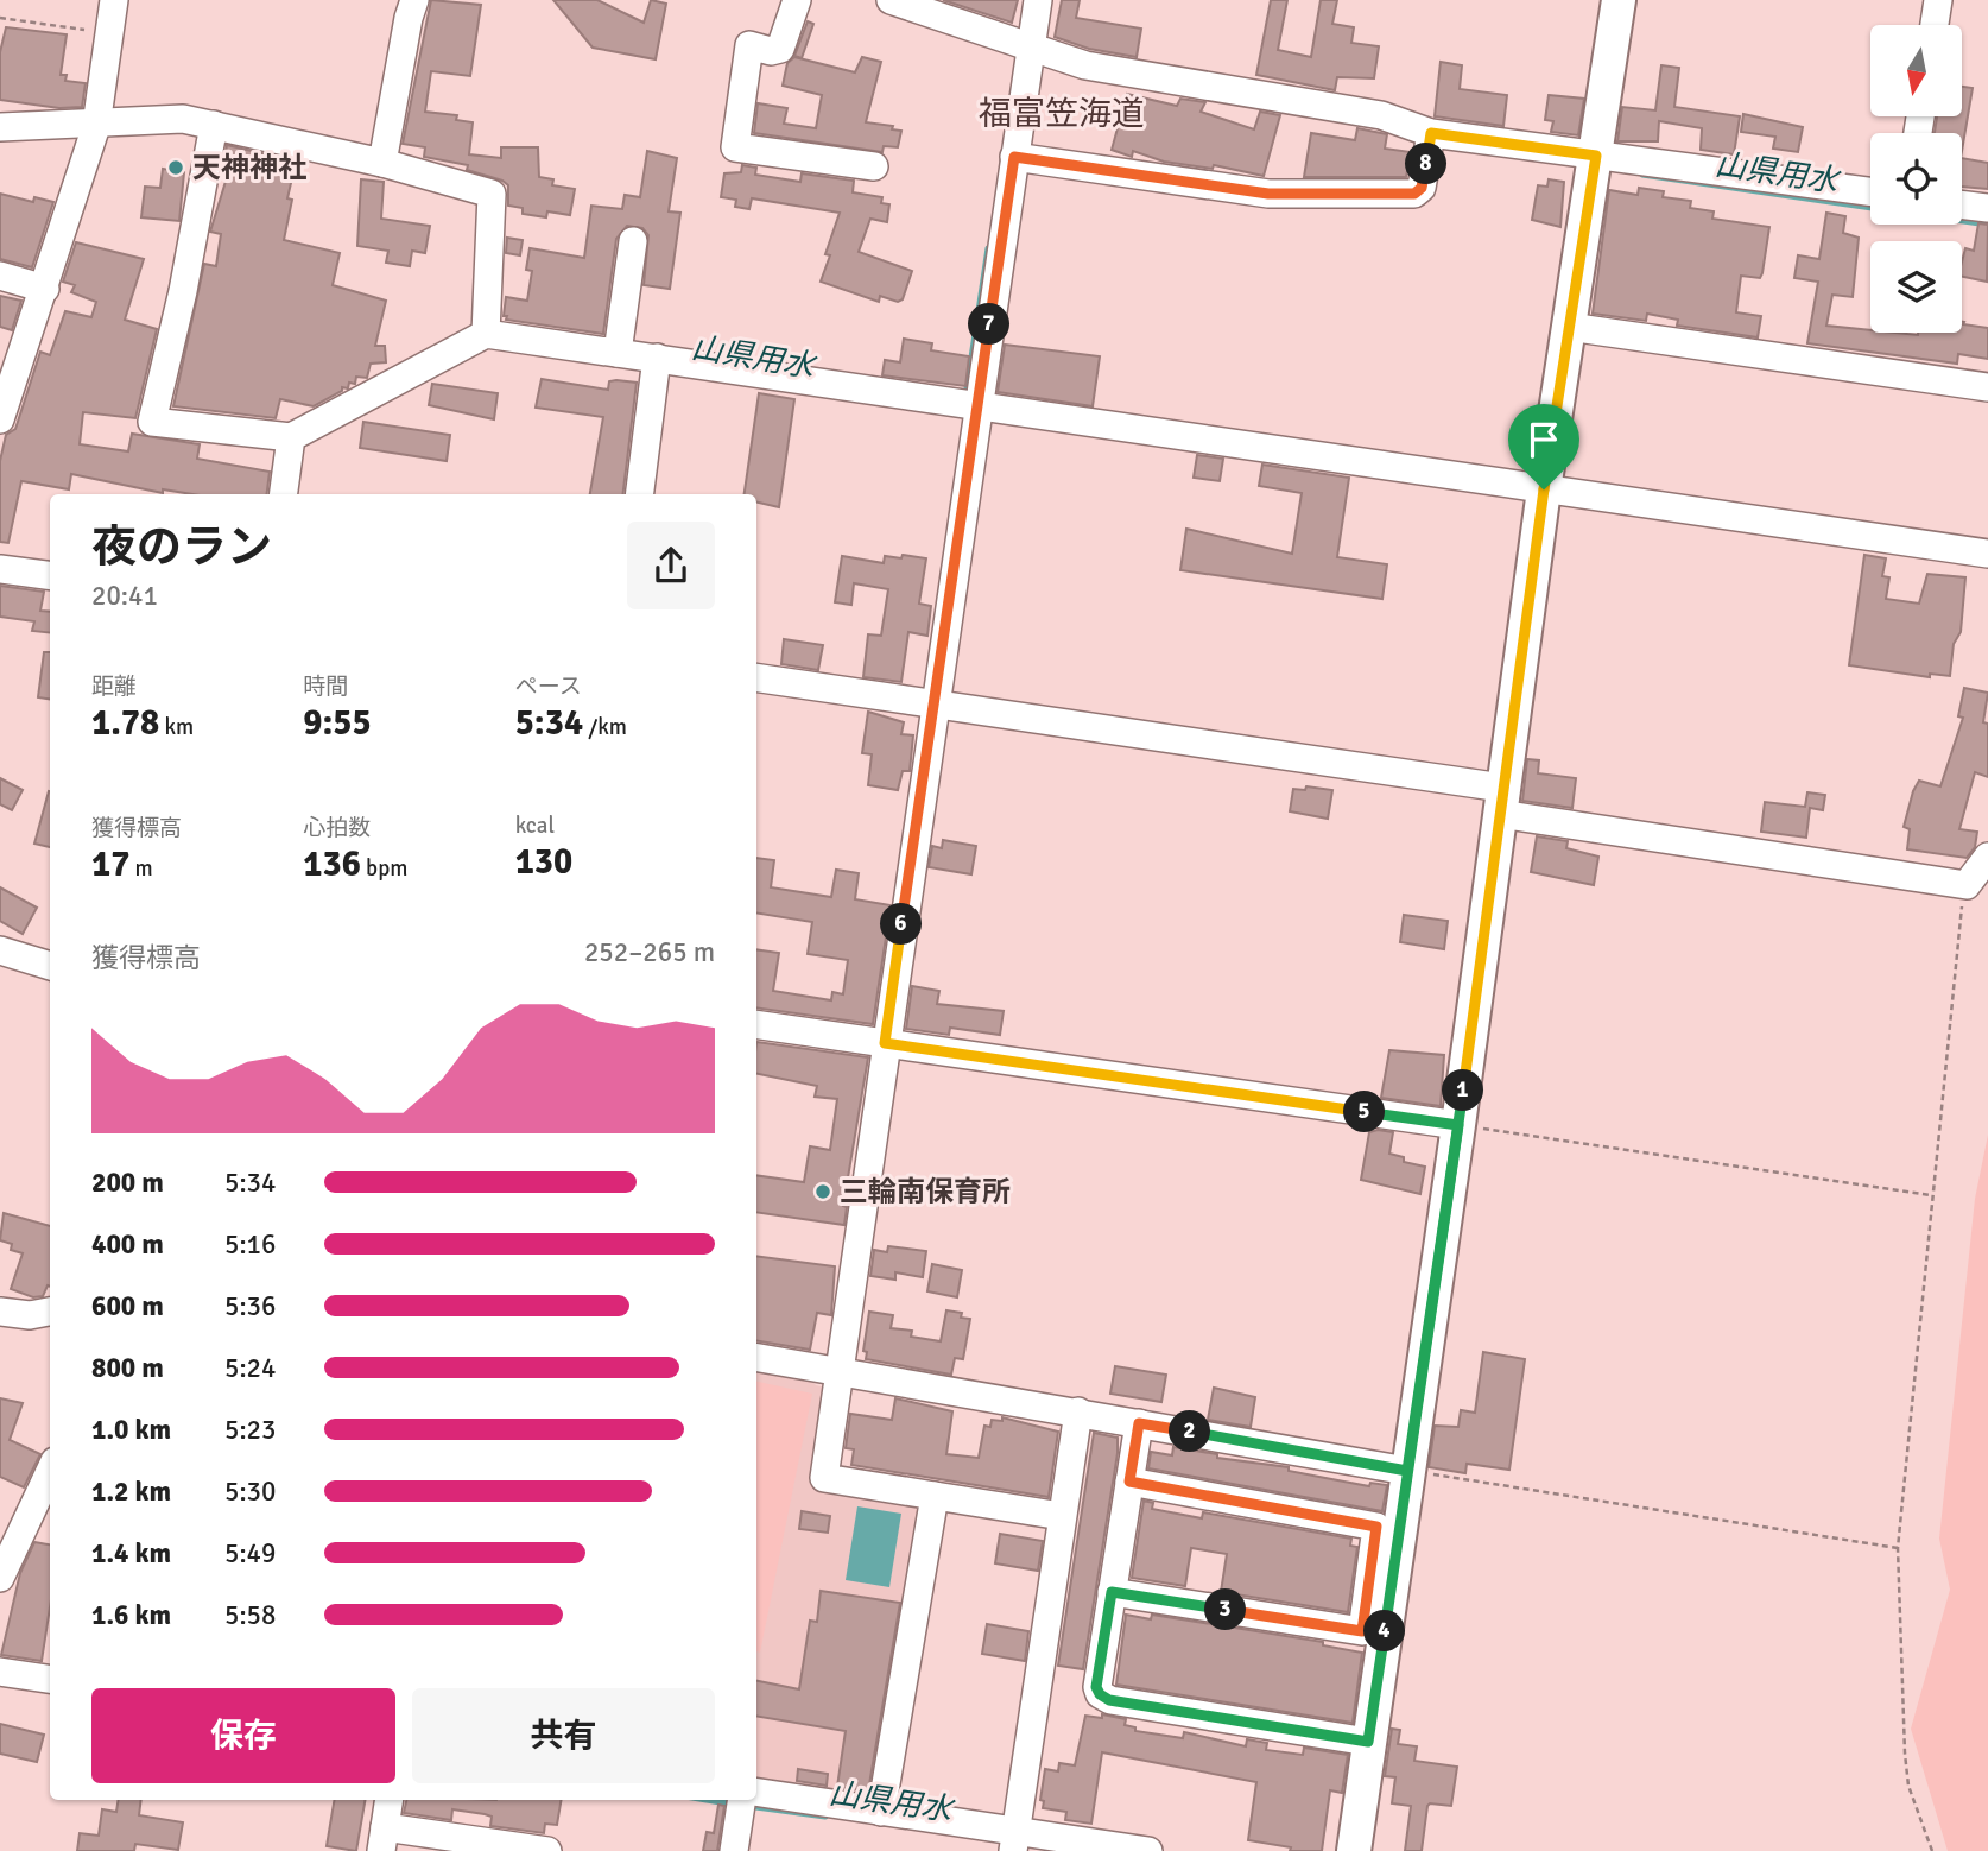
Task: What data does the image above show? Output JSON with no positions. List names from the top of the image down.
{
  "districts": ["福富笠海道"],
  "water": ["山県用水"],
  "places": ["天神神社", "三輪南保育所"],
  "north": "bottom",
  "page": {
    "pins": [
      "8",
      "7",
      "6",
      "1",
      "5",
      "2",
      "3",
      "4"
    ],
    "heading": ["夜のラン", "20:41"],
    "stats": [
      ["距離", "1.78 km"],
      ["時間", "9:55"],
      ["ペース", "5:34 /km"],
      ["獲得標高", "17 m"],
      ["心拍数", "136 bpm"],
      ["kcal", "130"]
    ],
    "chart": ["獲得標高", "252–265 m"],
    "list": [
      {
        "name": "200 m",
        "note": "5:34"
      },
      {
        "name": "400 m",
        "note": "5:16"
      },
      {
        "name": "600 m",
        "note": "5:36"
      },
      {
        "name": "800 m",
        "note": "5:24"
      },
      {
        "name": "1.0 km",
        "note": "5:23"
      },
      {
        "name": "1.2 km",
        "note": "5:30"
      },
      {
        "name": "1.4 km",
        "note": "5:49"
      },
      {
        "name": "1.6 km",
        "note": "5:58"
      }
    ],
    "buttons": ["保存", "共有"]
  }
}
